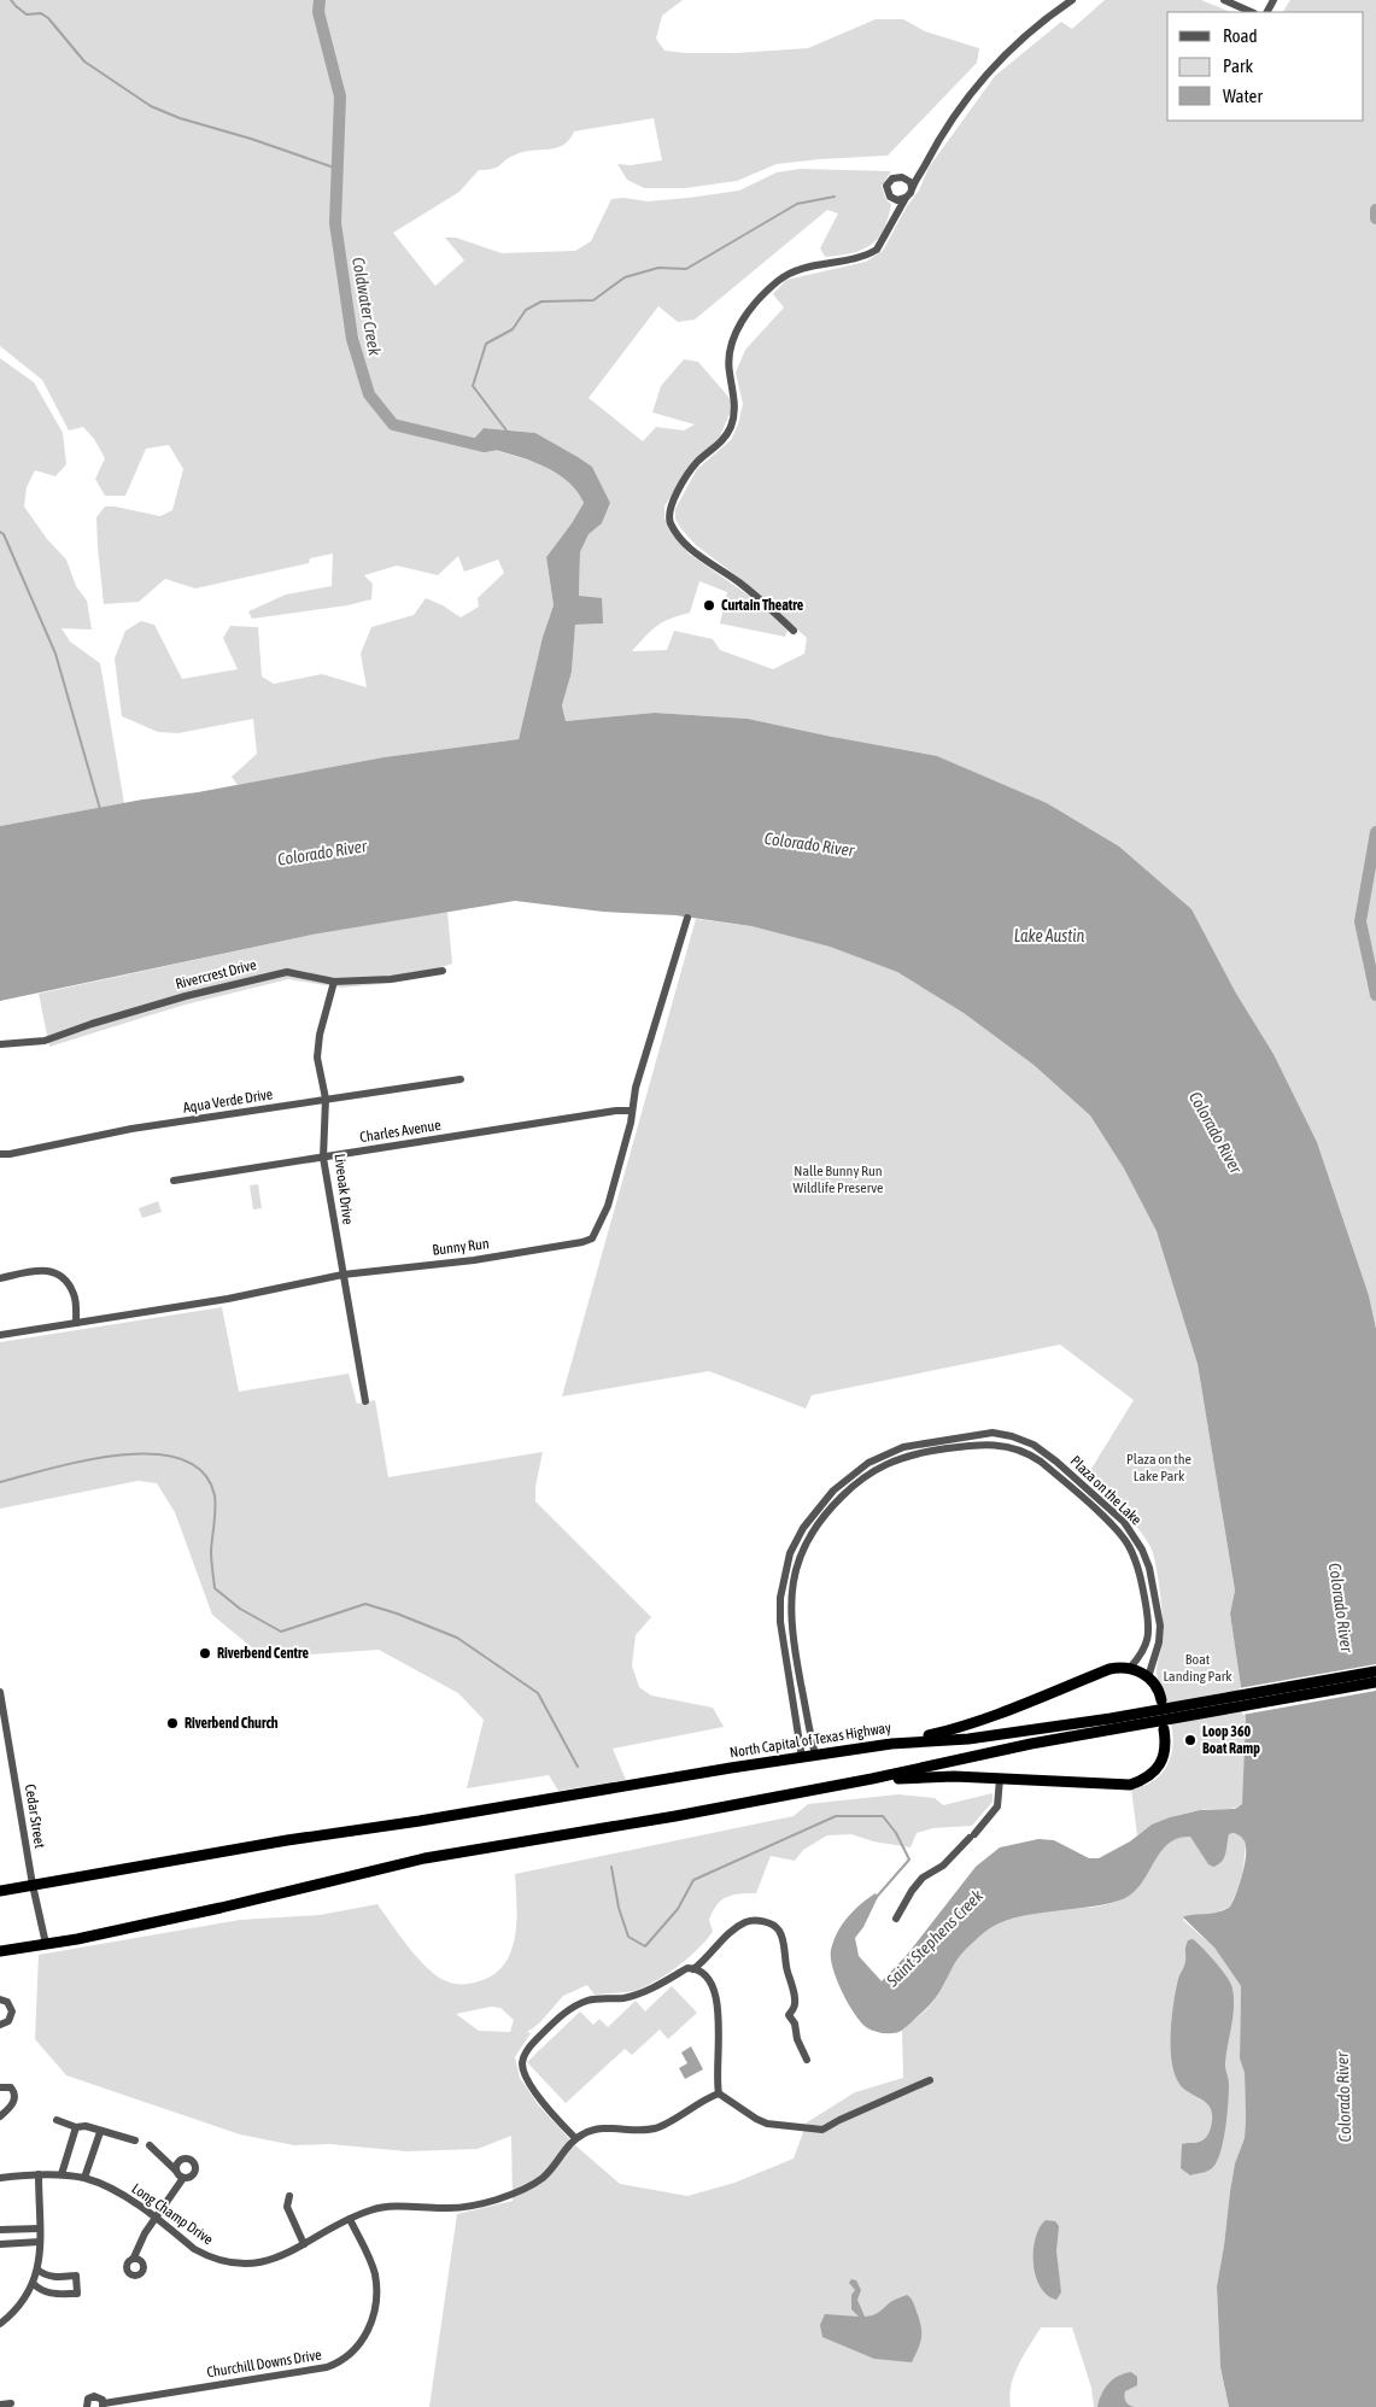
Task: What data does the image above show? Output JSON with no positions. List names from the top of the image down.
{
  "streets": {
    "highway": ["North Capital of Texas Highway"],
    "street": [
      "Rivercrest Drive",
      "Aqua Verde Drive",
      "Charles Avenue",
      "Liveoak Drive",
      "Bunny Run",
      "Plaza on the Lake",
      "Cedar Street",
      "Long Champ Drive",
      "Churchill Downs Drive"
    ]
  },
  "crossings": [
    ["Rivercrest Drive", "Liveoak Drive"],
    ["Aqua Verde Drive", "Liveoak Drive"],
    ["Charles Avenue", "Liveoak Drive"],
    ["Charles Avenue", "Bunny Run"],
    ["Liveoak Drive", "Bunny Run"],
    ["Plaza on the Lake", "North Capital of Texas Highway"],
    ["North Capital of Texas Highway", "Cedar Street"],
    ["Long Champ Drive", "Churchill Downs Drive"]
  ],
  "water": [
    "Coldwater Creek",
    "Colorado River",
    "Lake Austin",
    "Saint Stephens Creek"
  ],
  "parks": ["Nalle Bunny Run Wildlife Preserve", "Plaza on the Lake Park", "Boat Landing Park"],
  "places": [
    "Curtain Theatre",
    "Riverbend Centre",
    "Riverbend Church",
    "Loop 360 Boat Ramp"
  ],
  "legend": ["Road", "Park", "Water"]
}
